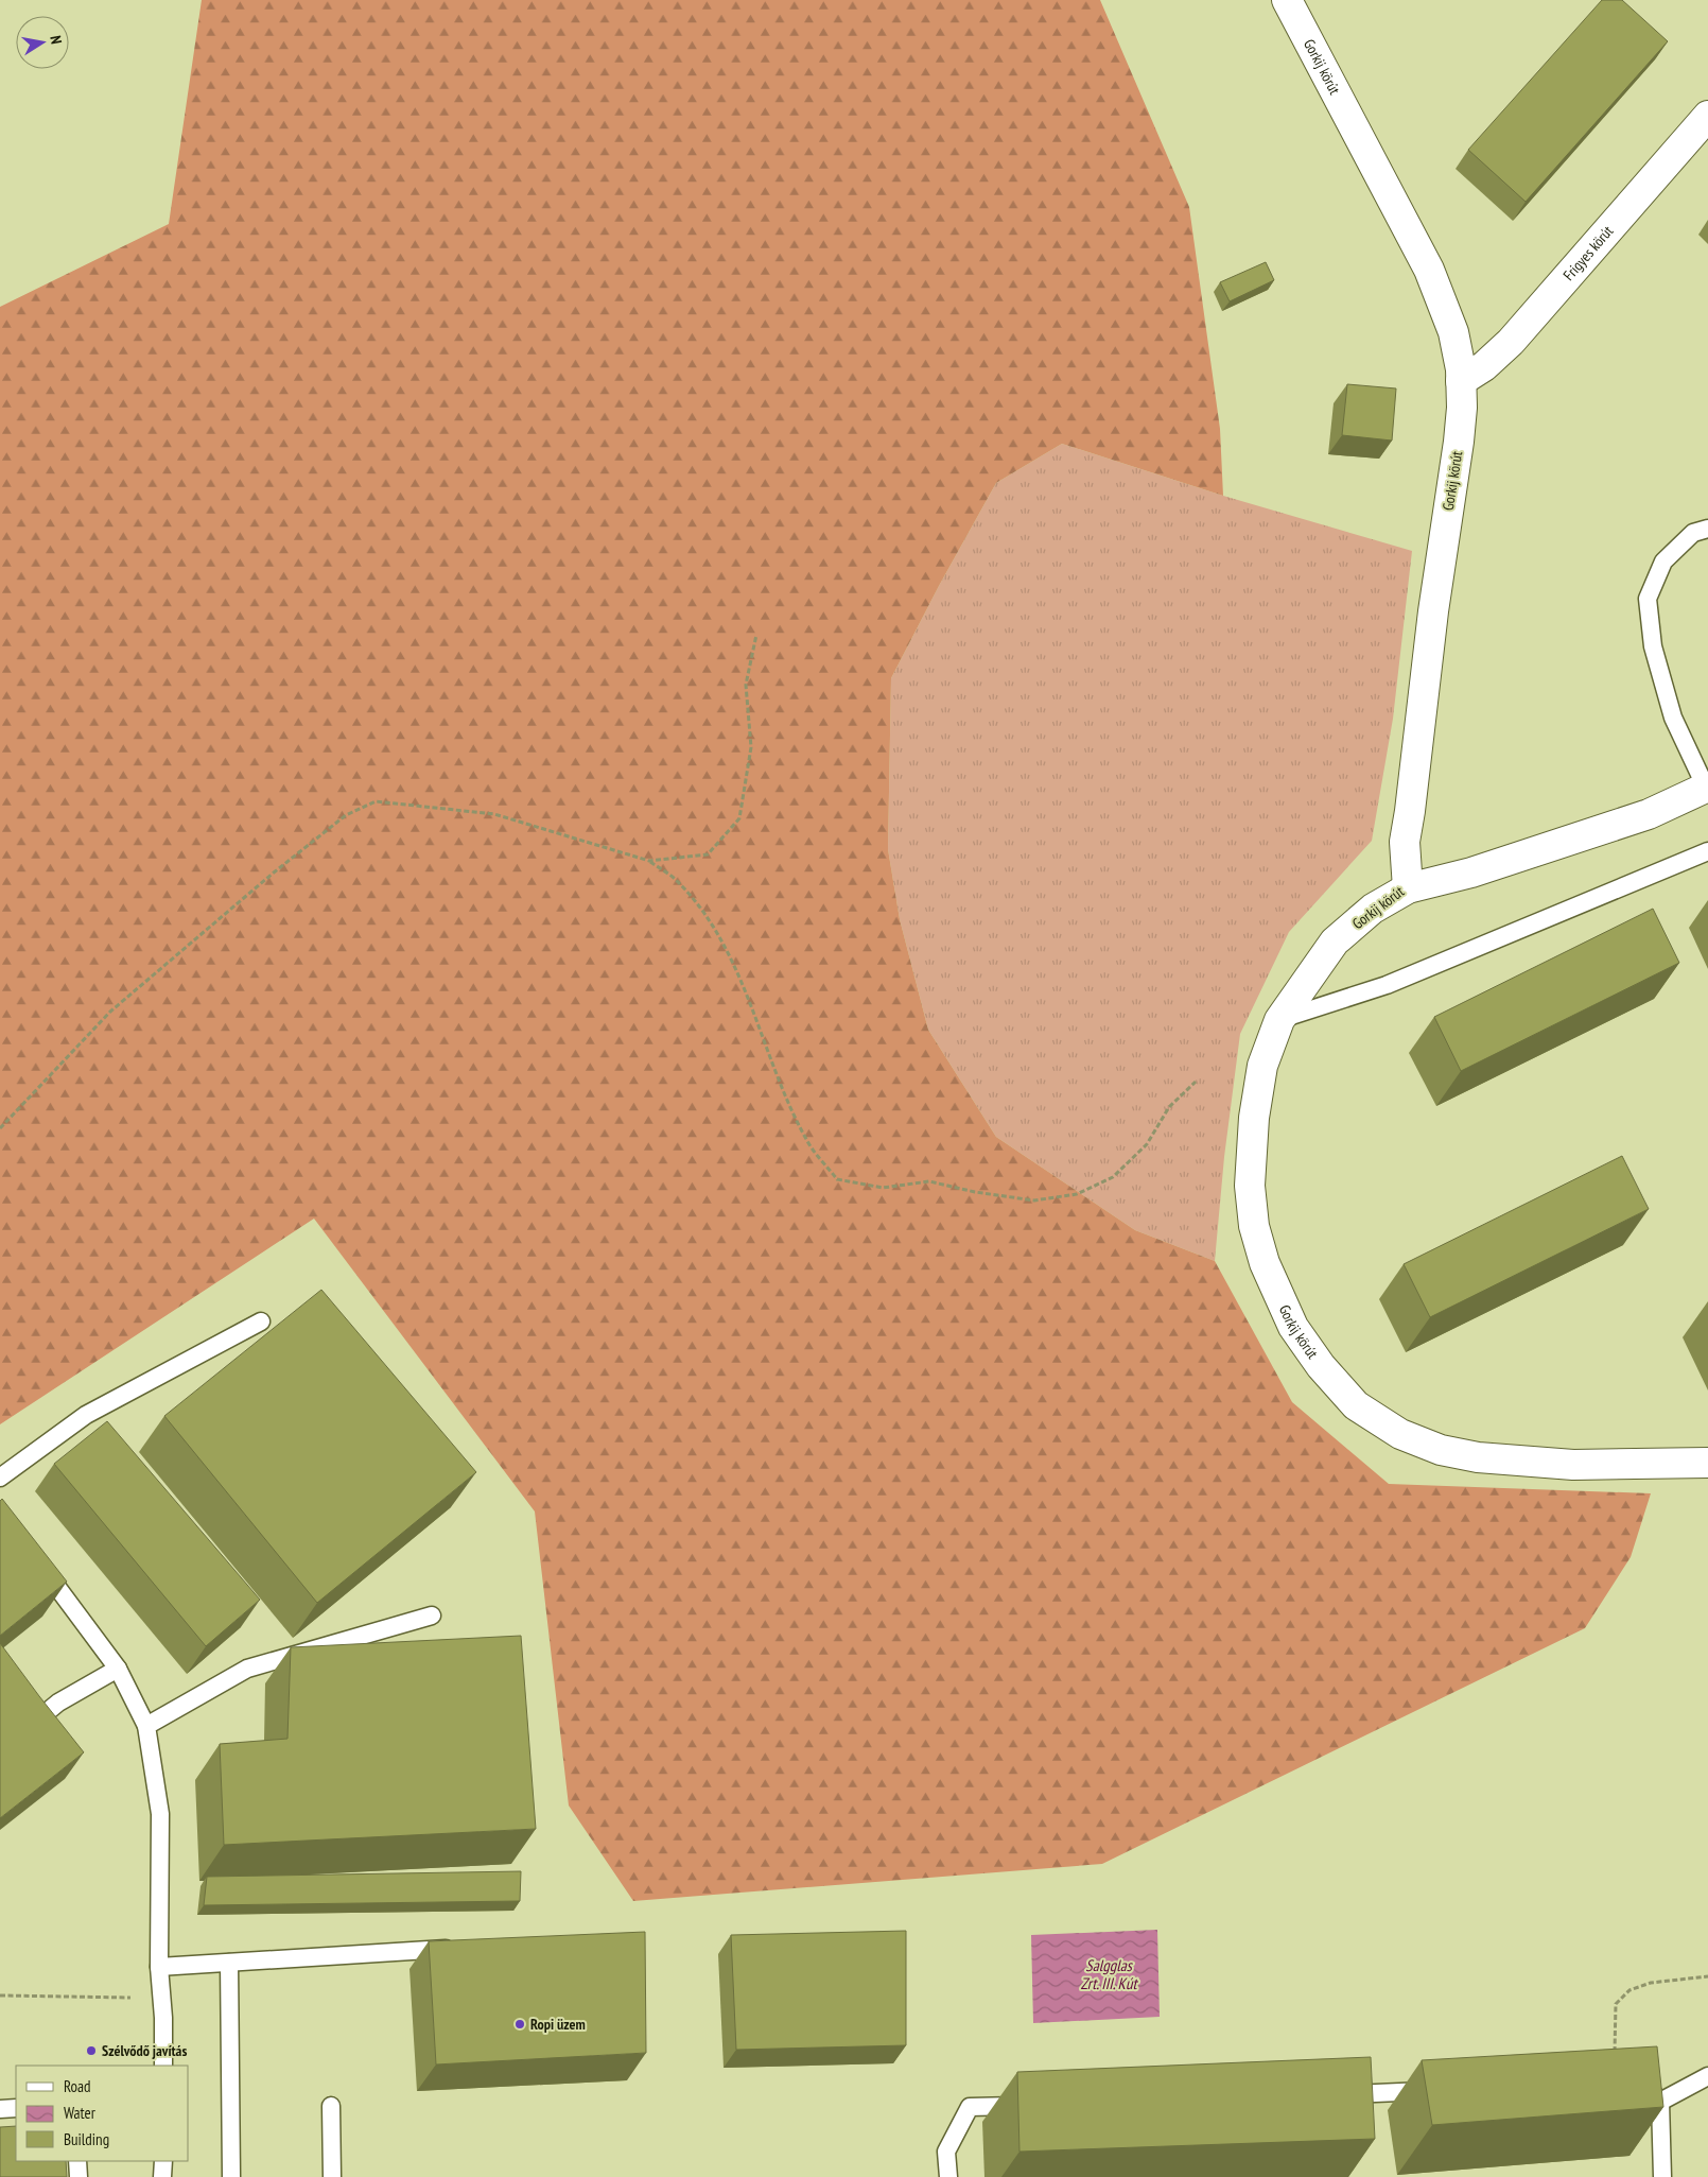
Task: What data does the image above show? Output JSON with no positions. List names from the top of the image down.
{
  "streets": {
    "street": ["Gorkij körút", "Frigyes körút"]
  },
  "crossings": [
    ["Gorkij körút", "Frigyes körút"]
  ],
  "water": ["Salgglas Zrt. III. Kút"],
  "places": ["Ropi üzem", "Szélvődő javítás"],
  "legend": ["Road", "Water", "Building"],
  "north": "right"
}
